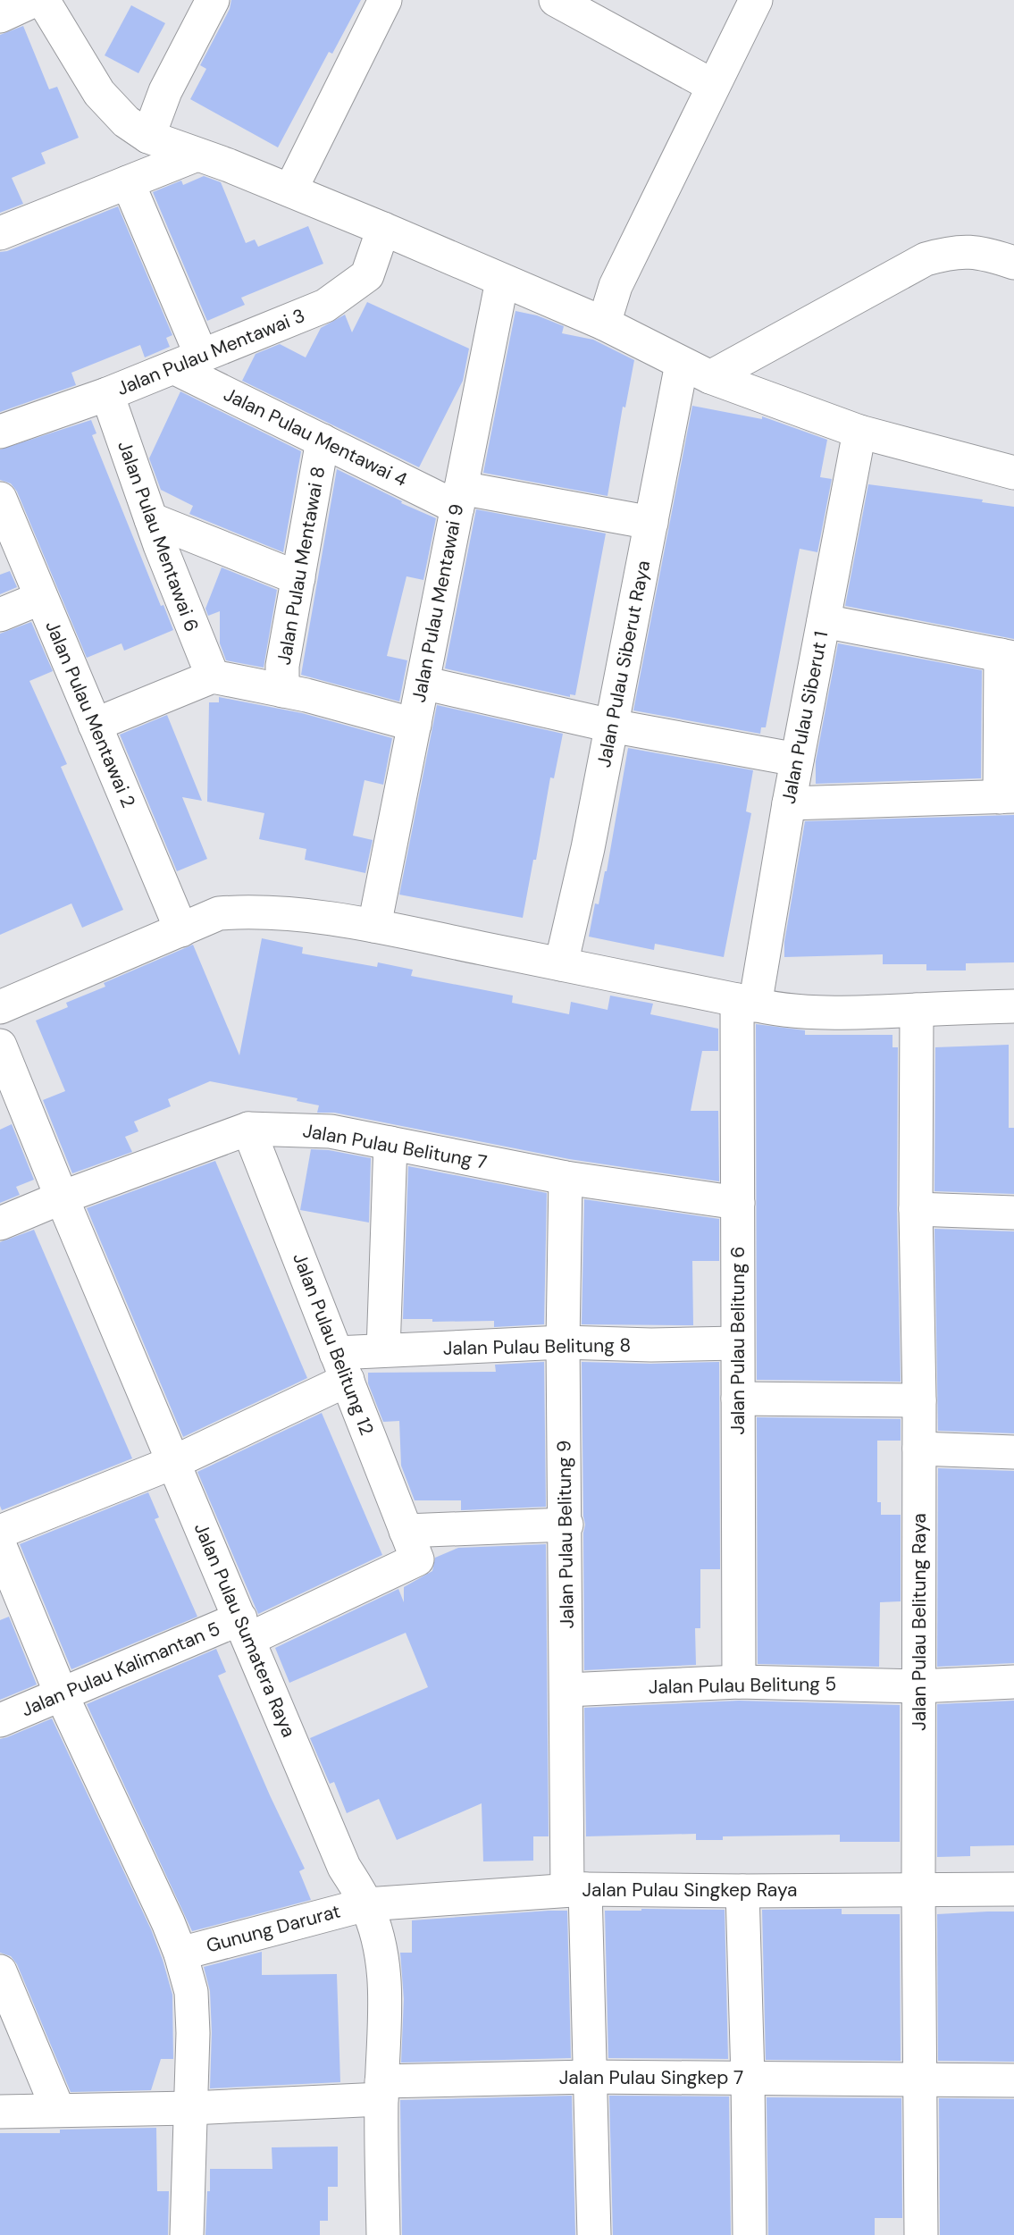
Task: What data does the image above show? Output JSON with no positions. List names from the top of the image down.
{
  "streets": {
    "street": [
      "Jalan Pulau Mentawai 3",
      "Jalan Pulau Mentawai 4",
      "Jalan Pulau Mentawai 6",
      "Jalan Pulau Mentawai 8",
      "Jalan Pulau Mentawai 9",
      "Jalan Pulau Siberut Raya",
      "Jalan Pulau Mentawai 2",
      "Jalan Pulau Siberut 1",
      "Jalan Pulau Belitung 7",
      "Jalan Pulau Belitung 6",
      "Jalan Pulau Belitung 12",
      "Jalan Pulau Belitung 8",
      "Jalan Pulau Belitung 9",
      "Jalan Pulau Belitung Raya",
      "Jalan Pulau Sumatera Raya",
      "Jalan Pulau Kalimantan 5",
      "Jalan Pulau Belitung 5",
      "Jalan Pulau Singkep Raya",
      "Gunung Darurat",
      "Jalan Pulau Singkep 7"
    ]
  },
  "crossings": [
    ["Jalan Pulau Mentawai 3", "Jalan Pulau Mentawai 4"],
    ["Jalan Pulau Mentawai 3", "Jalan Pulau Mentawai 6"],
    ["Jalan Pulau Mentawai 4", "Jalan Pulau Mentawai 8"],
    ["Jalan Pulau Mentawai 4", "Jalan Pulau Mentawai 9"],
    ["Jalan Pulau Mentawai 4", "Jalan Pulau Siberut Raya"],
    ["Jalan Pulau Siberut 1", "Jalan Pulau Belitung 6"],
    ["Jalan Pulau Belitung 7", "Jalan Pulau Belitung 6"],
    ["Jalan Pulau Belitung 7", "Jalan Pulau Belitung 12"],
    ["Jalan Pulau Belitung 7", "Jalan Pulau Belitung 9"],
    ["Jalan Pulau Belitung 7", "Jalan Pulau Sumatera Raya"],
    ["Jalan Pulau Belitung 6", "Jalan Pulau Belitung 8"],
    ["Jalan Pulau Belitung 6", "Jalan Pulau Belitung 5"],
    ["Jalan Pulau Belitung 12", "Jalan Pulau Belitung 8"],
    ["Jalan Pulau Belitung 12", "Jalan Pulau Kalimantan 5"],
    ["Jalan Pulau Belitung 8", "Jalan Pulau Belitung 9"],
    ["Jalan Pulau Belitung 9", "Jalan Pulau Belitung 5"],
    ["Jalan Pulau Belitung 9", "Jalan Pulau Singkep Raya"],
    ["Jalan Pulau Belitung 9", "Jalan Pulau Singkep 7"],
    ["Jalan Pulau Belitung Raya", "Jalan Pulau Belitung 5"],
    ["Jalan Pulau Belitung Raya", "Jalan Pulau Singkep Raya"],
    ["Jalan Pulau Belitung Raya", "Jalan Pulau Singkep 7"],
    ["Jalan Pulau Sumatera Raya", "Jalan Pulau Kalimantan 5"],
    ["Jalan Pulau Sumatera Raya", "Jalan Pulau Singkep Raya"],
    ["Jalan Pulau Sumatera Raya", "Gunung Darurat"],
    ["Jalan Pulau Sumatera Raya", "Jalan Pulau Singkep 7"],
    ["Jalan Pulau Singkep Raya", "Gunung Darurat"]
  ]
}
